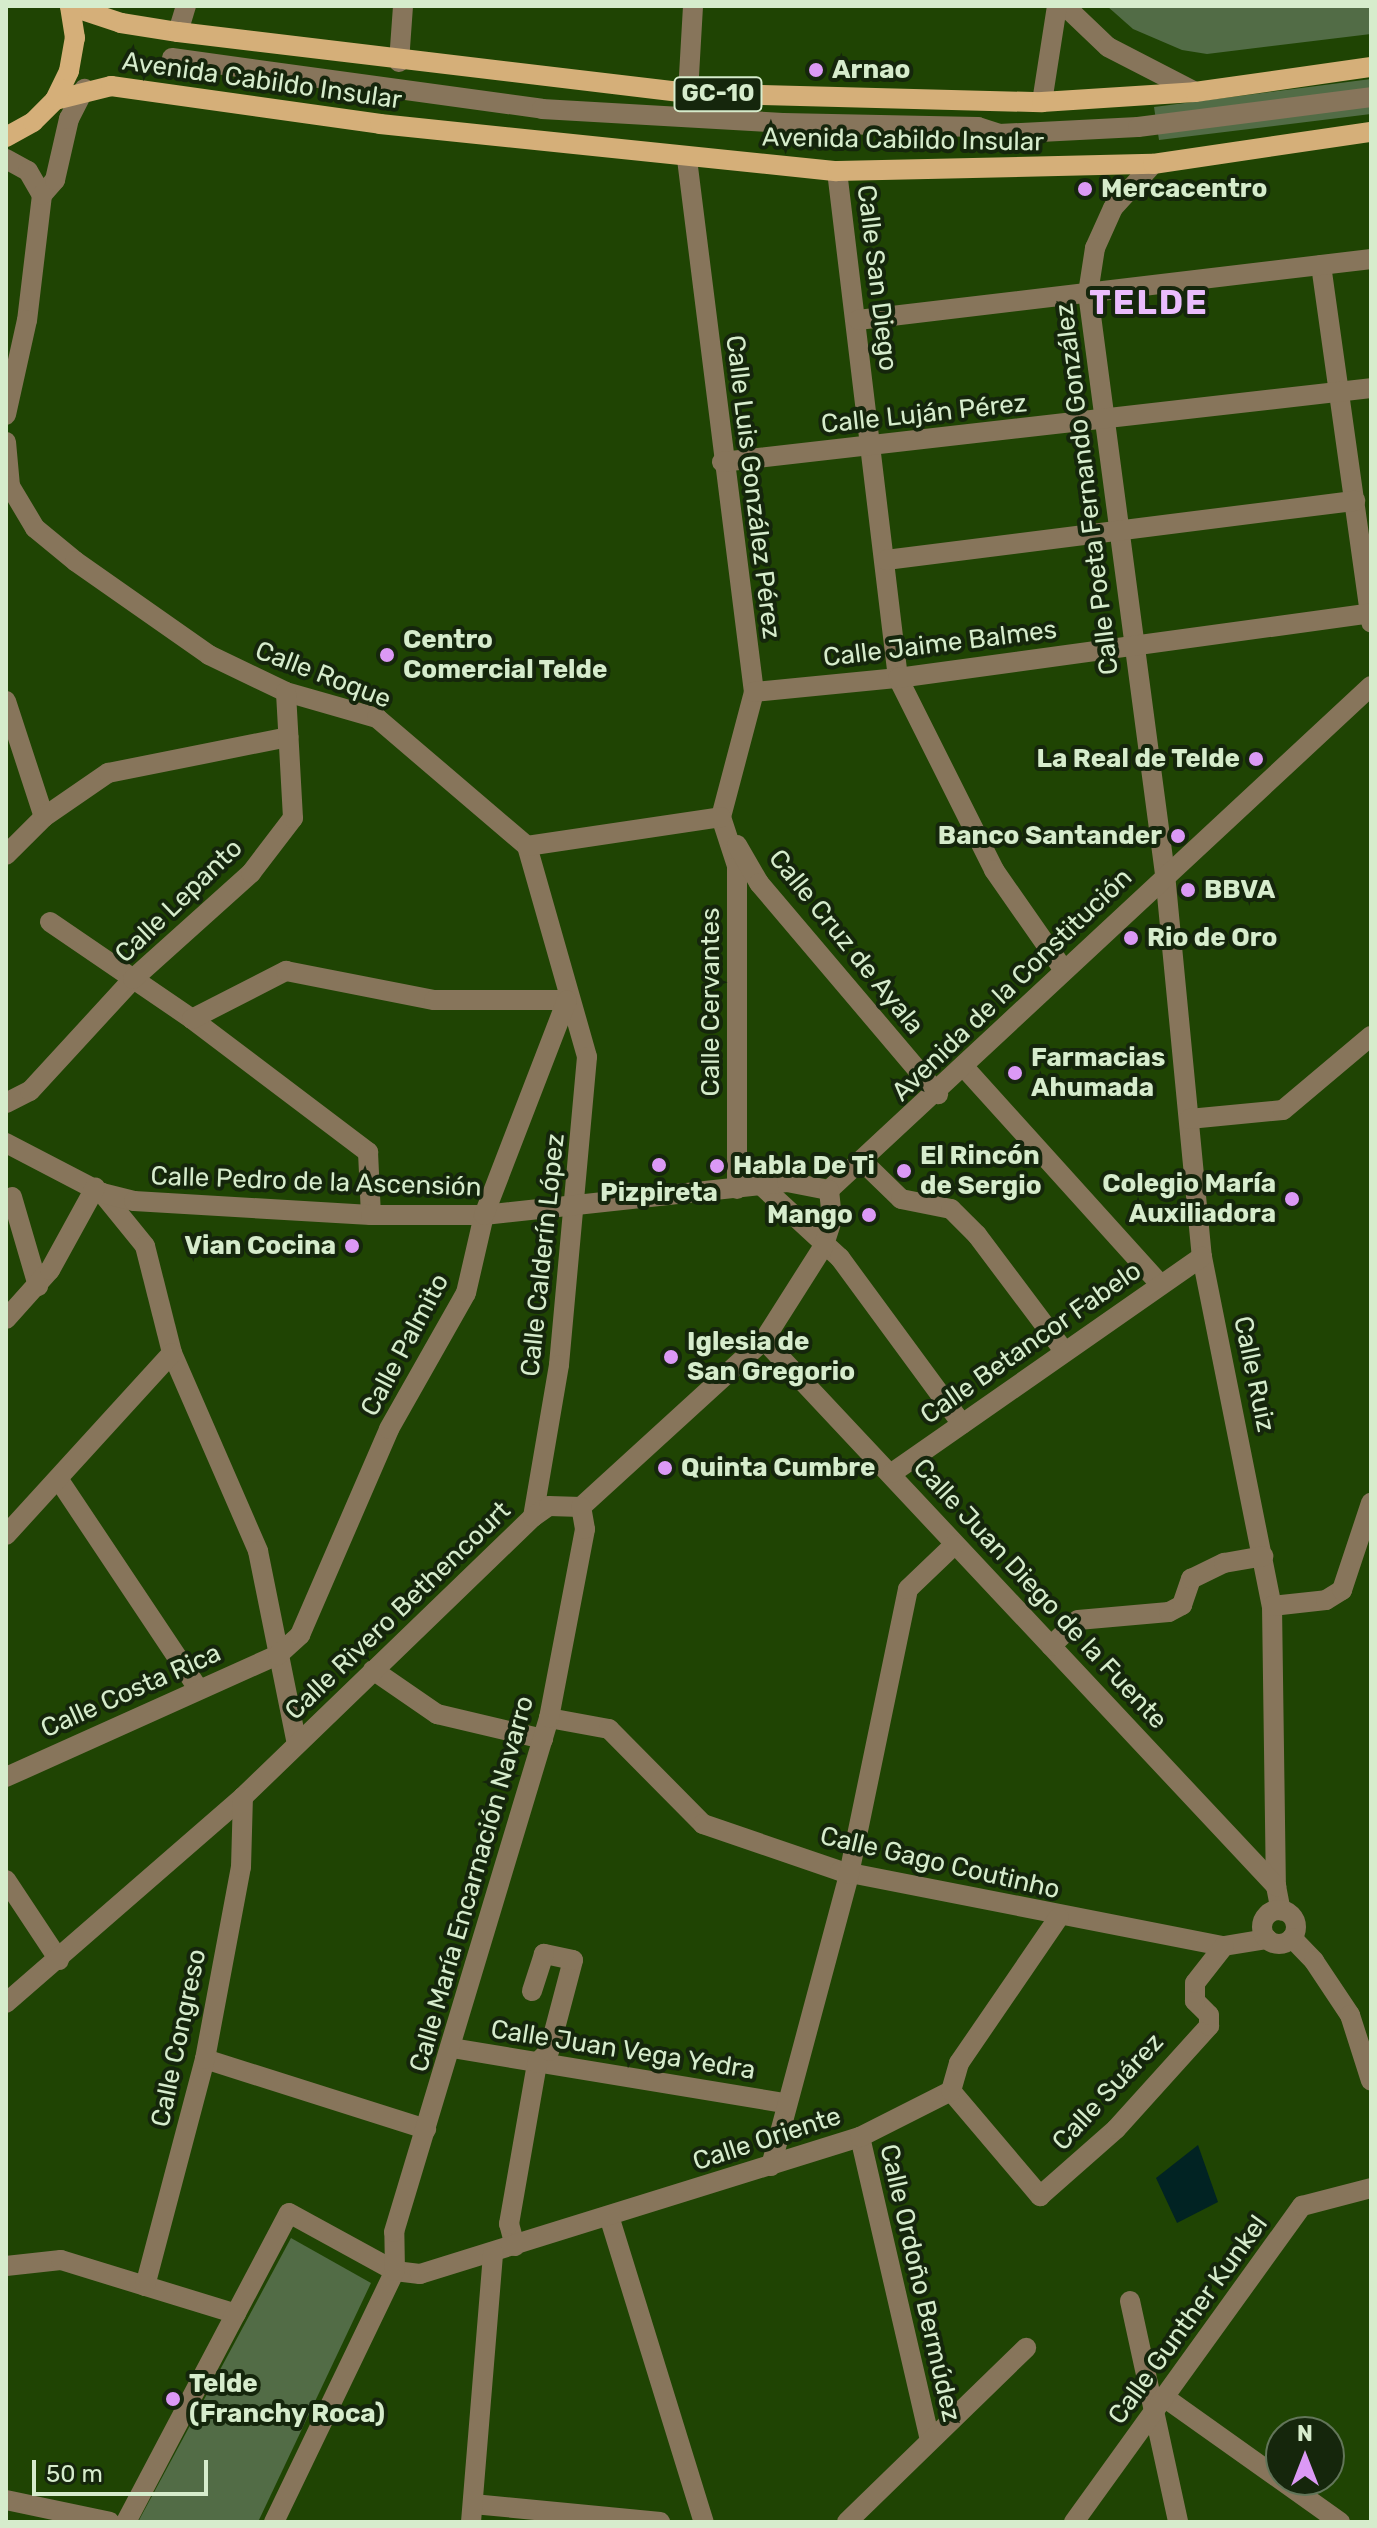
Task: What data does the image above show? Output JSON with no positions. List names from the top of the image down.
{
  "streets": {
    "main road": ["Avenida Cabildo Insular", "GC-10"],
    "street": [
      "Calle San Diego",
      "Calle Luján Pérez",
      "Calle Luis González Pérez",
      "Calle Poeta Fernando González",
      "Calle Jaime Balmes",
      "Calle Roque",
      "Calle Lepanto",
      "Calle Cruz de Ayala",
      "Avenida de la Constitución",
      "Calle Cervantes",
      "Calle Pedro de la Ascensión",
      "Calle Calderín López",
      "Calle Betancor Fabelo",
      "Calle Palmito",
      "Calle Ruiz",
      "Calle Juan Diego de la Fuente",
      "Calle Rivero Bethencourt",
      "Calle Costa Rica",
      "Calle Gago Coutinho",
      "Calle María Encarnación Navarro",
      "Calle Congreso",
      "Calle Juan Vega Yedra",
      "Calle Suárez",
      "Calle Oriente",
      "Calle Ordoño Bermúdez",
      "Calle Gunther Kunkel"
    ]
  },
  "crossings": [
    ["Avenida Cabildo Insular", "Calle San Diego"],
    ["Avenida Cabildo Insular", "Calle Luis González Pérez"],
    ["Avenida Cabildo Insular", "Calle Poeta Fernando González"],
    ["Calle San Diego", "Calle Luján Pérez"],
    ["Calle San Diego", "Calle Jaime Balmes"],
    ["Calle Luján Pérez", "Calle Luis González Pérez"],
    ["Calle Luján Pérez", "Calle Poeta Fernando González"],
    ["Calle Luis González Pérez", "Calle Jaime Balmes"],
    ["Calle Luis González Pérez", "Calle Cruz de Ayala"],
    ["Calle Luis González Pérez", "Calle Cervantes"],
    ["Calle Poeta Fernando González", "Calle Jaime Balmes"],
    ["Calle Poeta Fernando González", "Avenida de la Constitución"],
    ["Calle Poeta Fernando González", "Calle Ruiz"],
    ["Calle Roque", "Calle Lepanto"],
    ["Calle Cruz de Ayala", "Avenida de la Constitución"],
    ["Calle Cruz de Ayala", "Calle Cervantes"],
    ["Avenida de la Constitución", "Calle Pedro de la Ascensión"],
    ["Avenida de la Constitución", "Calle Ruiz"],
    ["Calle Cervantes", "Calle Pedro de la Ascensión"],
    ["Calle Pedro de la Ascensión", "Calle Calderín López"],
    ["Calle Pedro de la Ascensión", "Calle Palmito"],
    ["Calle Calderín López", "Calle Palmito"],
    ["Calle Calderín López", "Calle Rivero Bethencourt"],
    ["Calle Betancor Fabelo", "Calle Ruiz"],
    ["Calle Betancor Fabelo", "Calle Juan Diego de la Fuente"],
    ["Calle Palmito", "Calle Costa Rica"],
    ["Calle Ruiz", "Calle Juan Diego de la Fuente"],
    ["Calle Rivero Bethencourt", "Calle María Encarnación Navarro"],
    ["Calle Rivero Bethencourt", "Calle Congreso"],
    ["Calle Gago Coutinho", "Calle María Encarnación Navarro"],
    ["Calle Gago Coutinho", "Calle Suárez"],
    ["Calle María Encarnación Navarro", "Calle Juan Vega Yedra"],
    ["Calle María Encarnación Navarro", "Calle Oriente"],
    ["Calle Suárez", "Calle Oriente"],
    ["Calle Oriente", "Calle Ordoño Bermúdez"]
  ],
  "districts": ["TELDE"],
  "places": [
    "Arnao",
    "Mercacentro",
    "Centro Comercial Telde",
    "La Real de Telde",
    "Banco Santander",
    "BBVA",
    "Rio de Oro",
    "Farmacias Ahumada",
    "Pizpireta",
    "Habla De Ti",
    "El Rincón de Sergio",
    "Colegio María Auxiliadora",
    "Mango",
    "Vian Cocina",
    "Iglesia de San Gregorio",
    "Quinta Cumbre",
    "Telde (Franchy Roca)"
  ],
  "scale_bar": "50 m",
  "north": "top"
}
